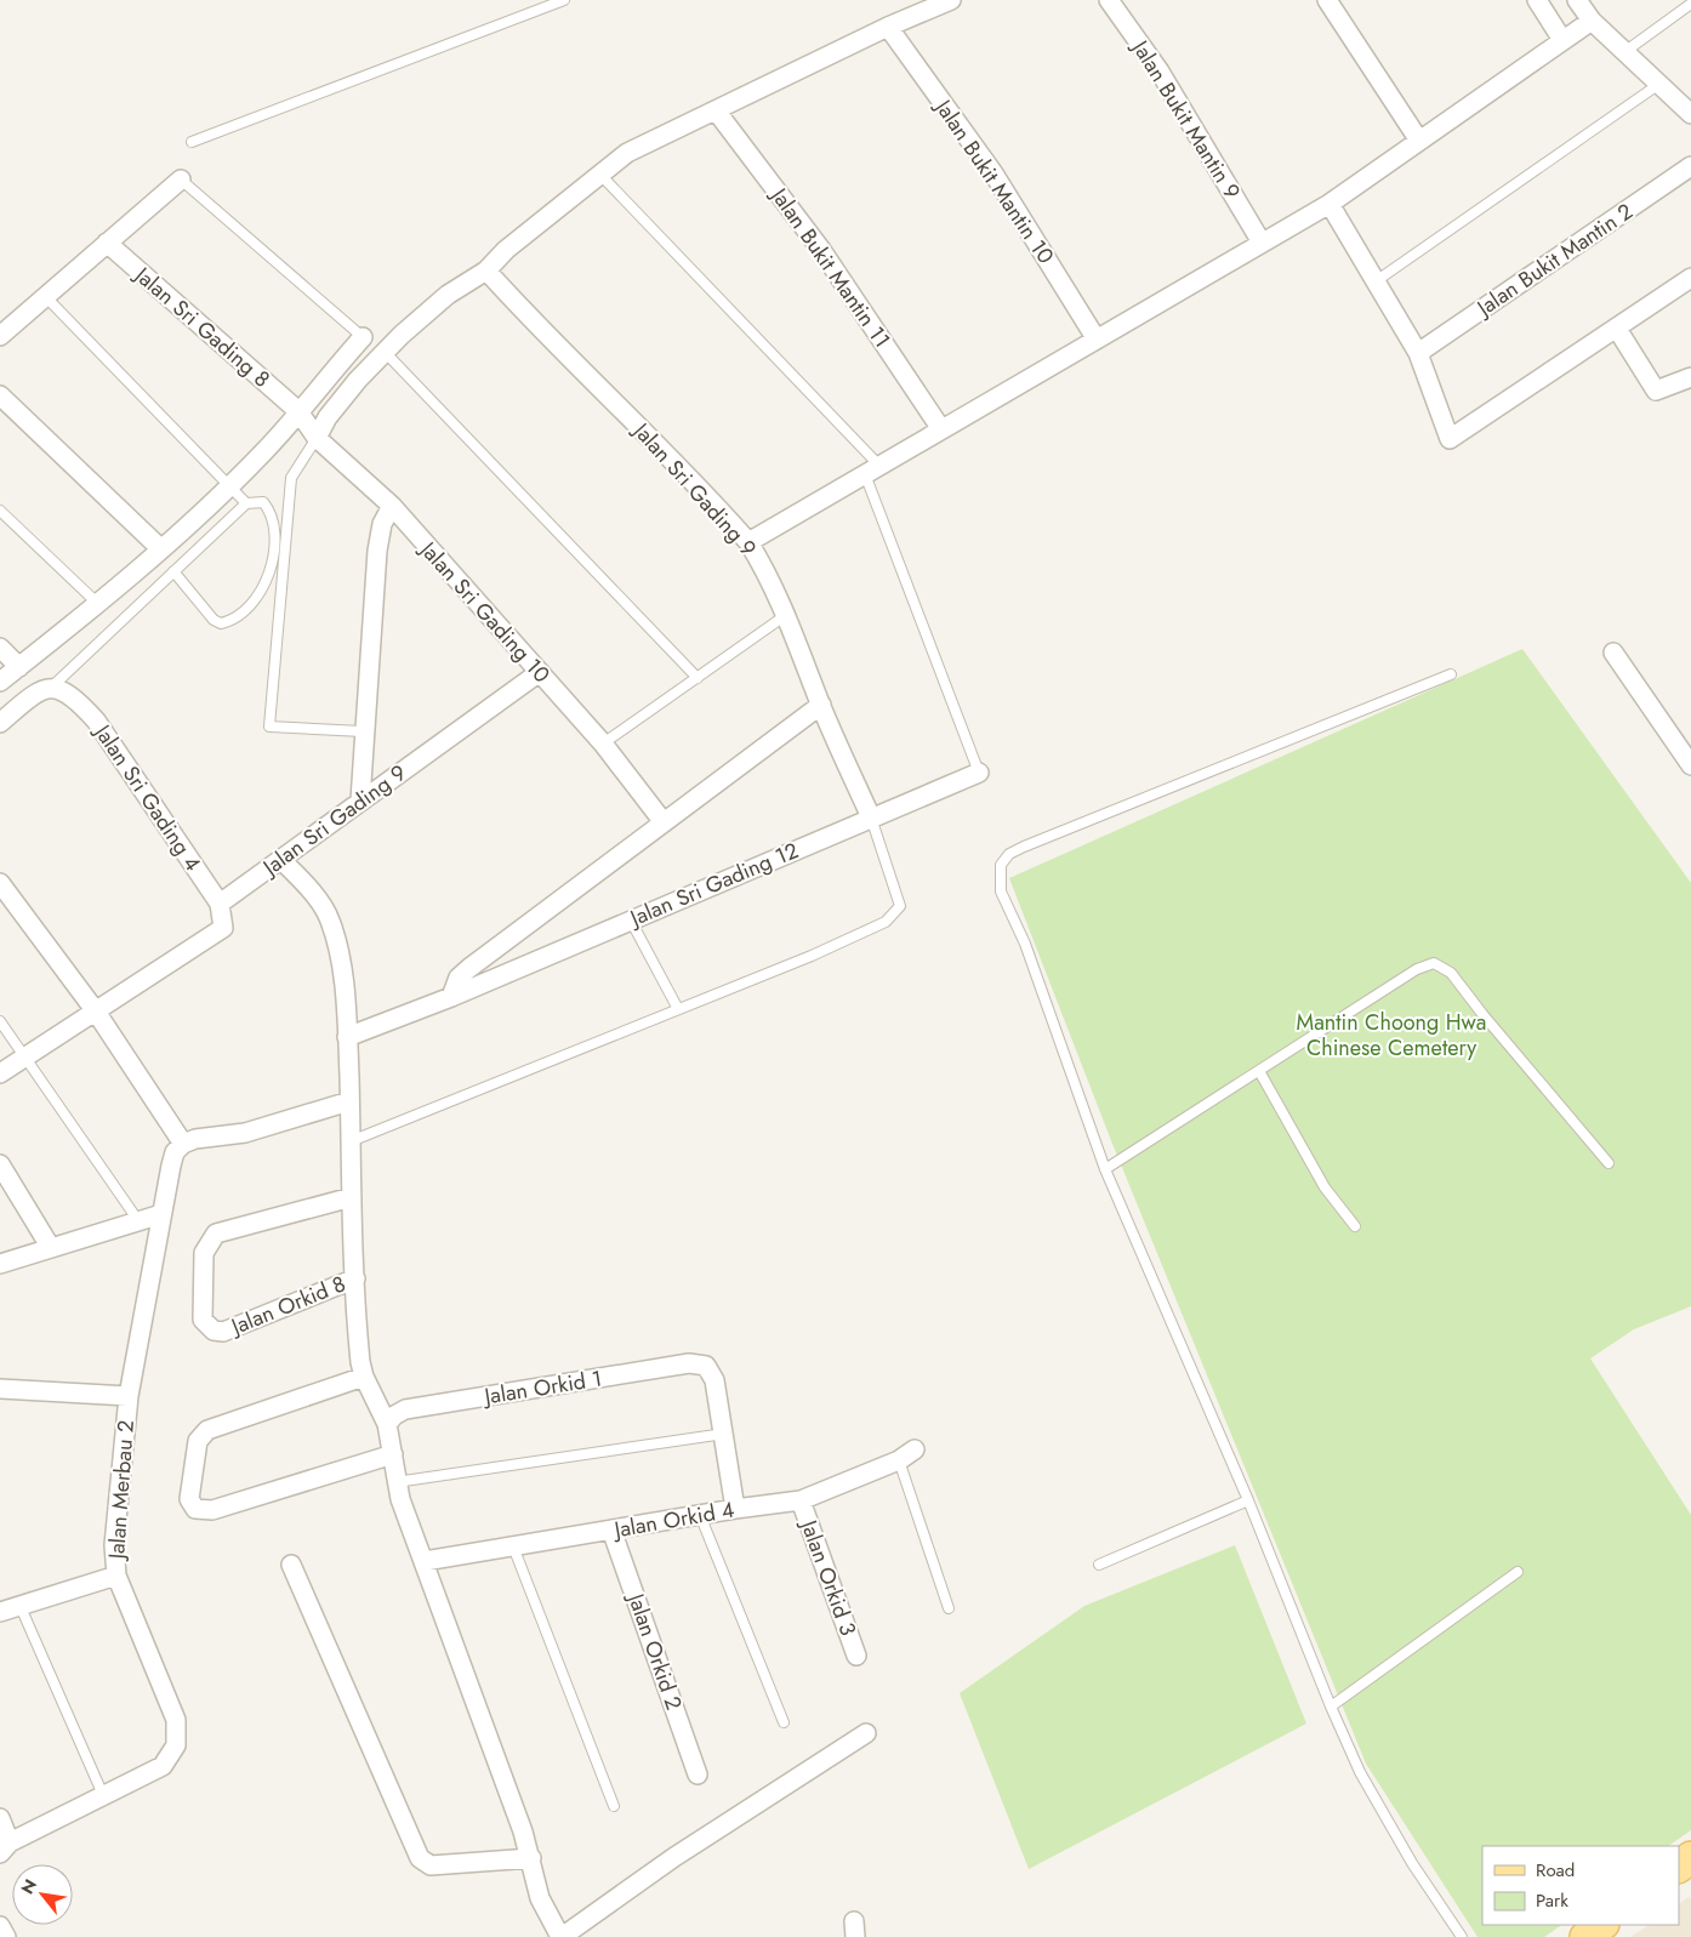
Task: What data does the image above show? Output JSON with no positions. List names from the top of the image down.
{
  "streets": {
    "street": [
      "Jalan Bukit Mantin 9",
      "Jalan Bukit Mantin 10",
      "Jalan Bukit Mantin 2",
      "Jalan Bukit Mantin 11",
      "Jalan Sri Gading 8",
      "Jalan Sri Gading 9",
      "Jalan Sri Gading 10",
      "Jalan Sri Gading 4",
      "Jalan Sri Gading 12",
      "Jalan Orkid 8",
      "Jalan Orkid 1",
      "Jalan Merbau 2",
      "Jalan Orkid 4",
      "Jalan Orkid 3",
      "Jalan Orkid 2"
    ]
  },
  "crossings": [
    ["Jalan Sri Gading 8", "Jalan Sri Gading 10"],
    ["Jalan Sri Gading 9", "Jalan Sri Gading 10"],
    ["Jalan Sri Gading 9", "Jalan Sri Gading 4"],
    ["Jalan Sri Gading 9", "Jalan Sri Gading 12"],
    ["Jalan Orkid 4", "Jalan Orkid 3"],
    ["Jalan Orkid 4", "Jalan Orkid 2"]
  ],
  "parks": ["Mantin Choong Hwa Chinese Cemetery"],
  "legend": ["Road", "Park"],
  "north": "top left"
}
